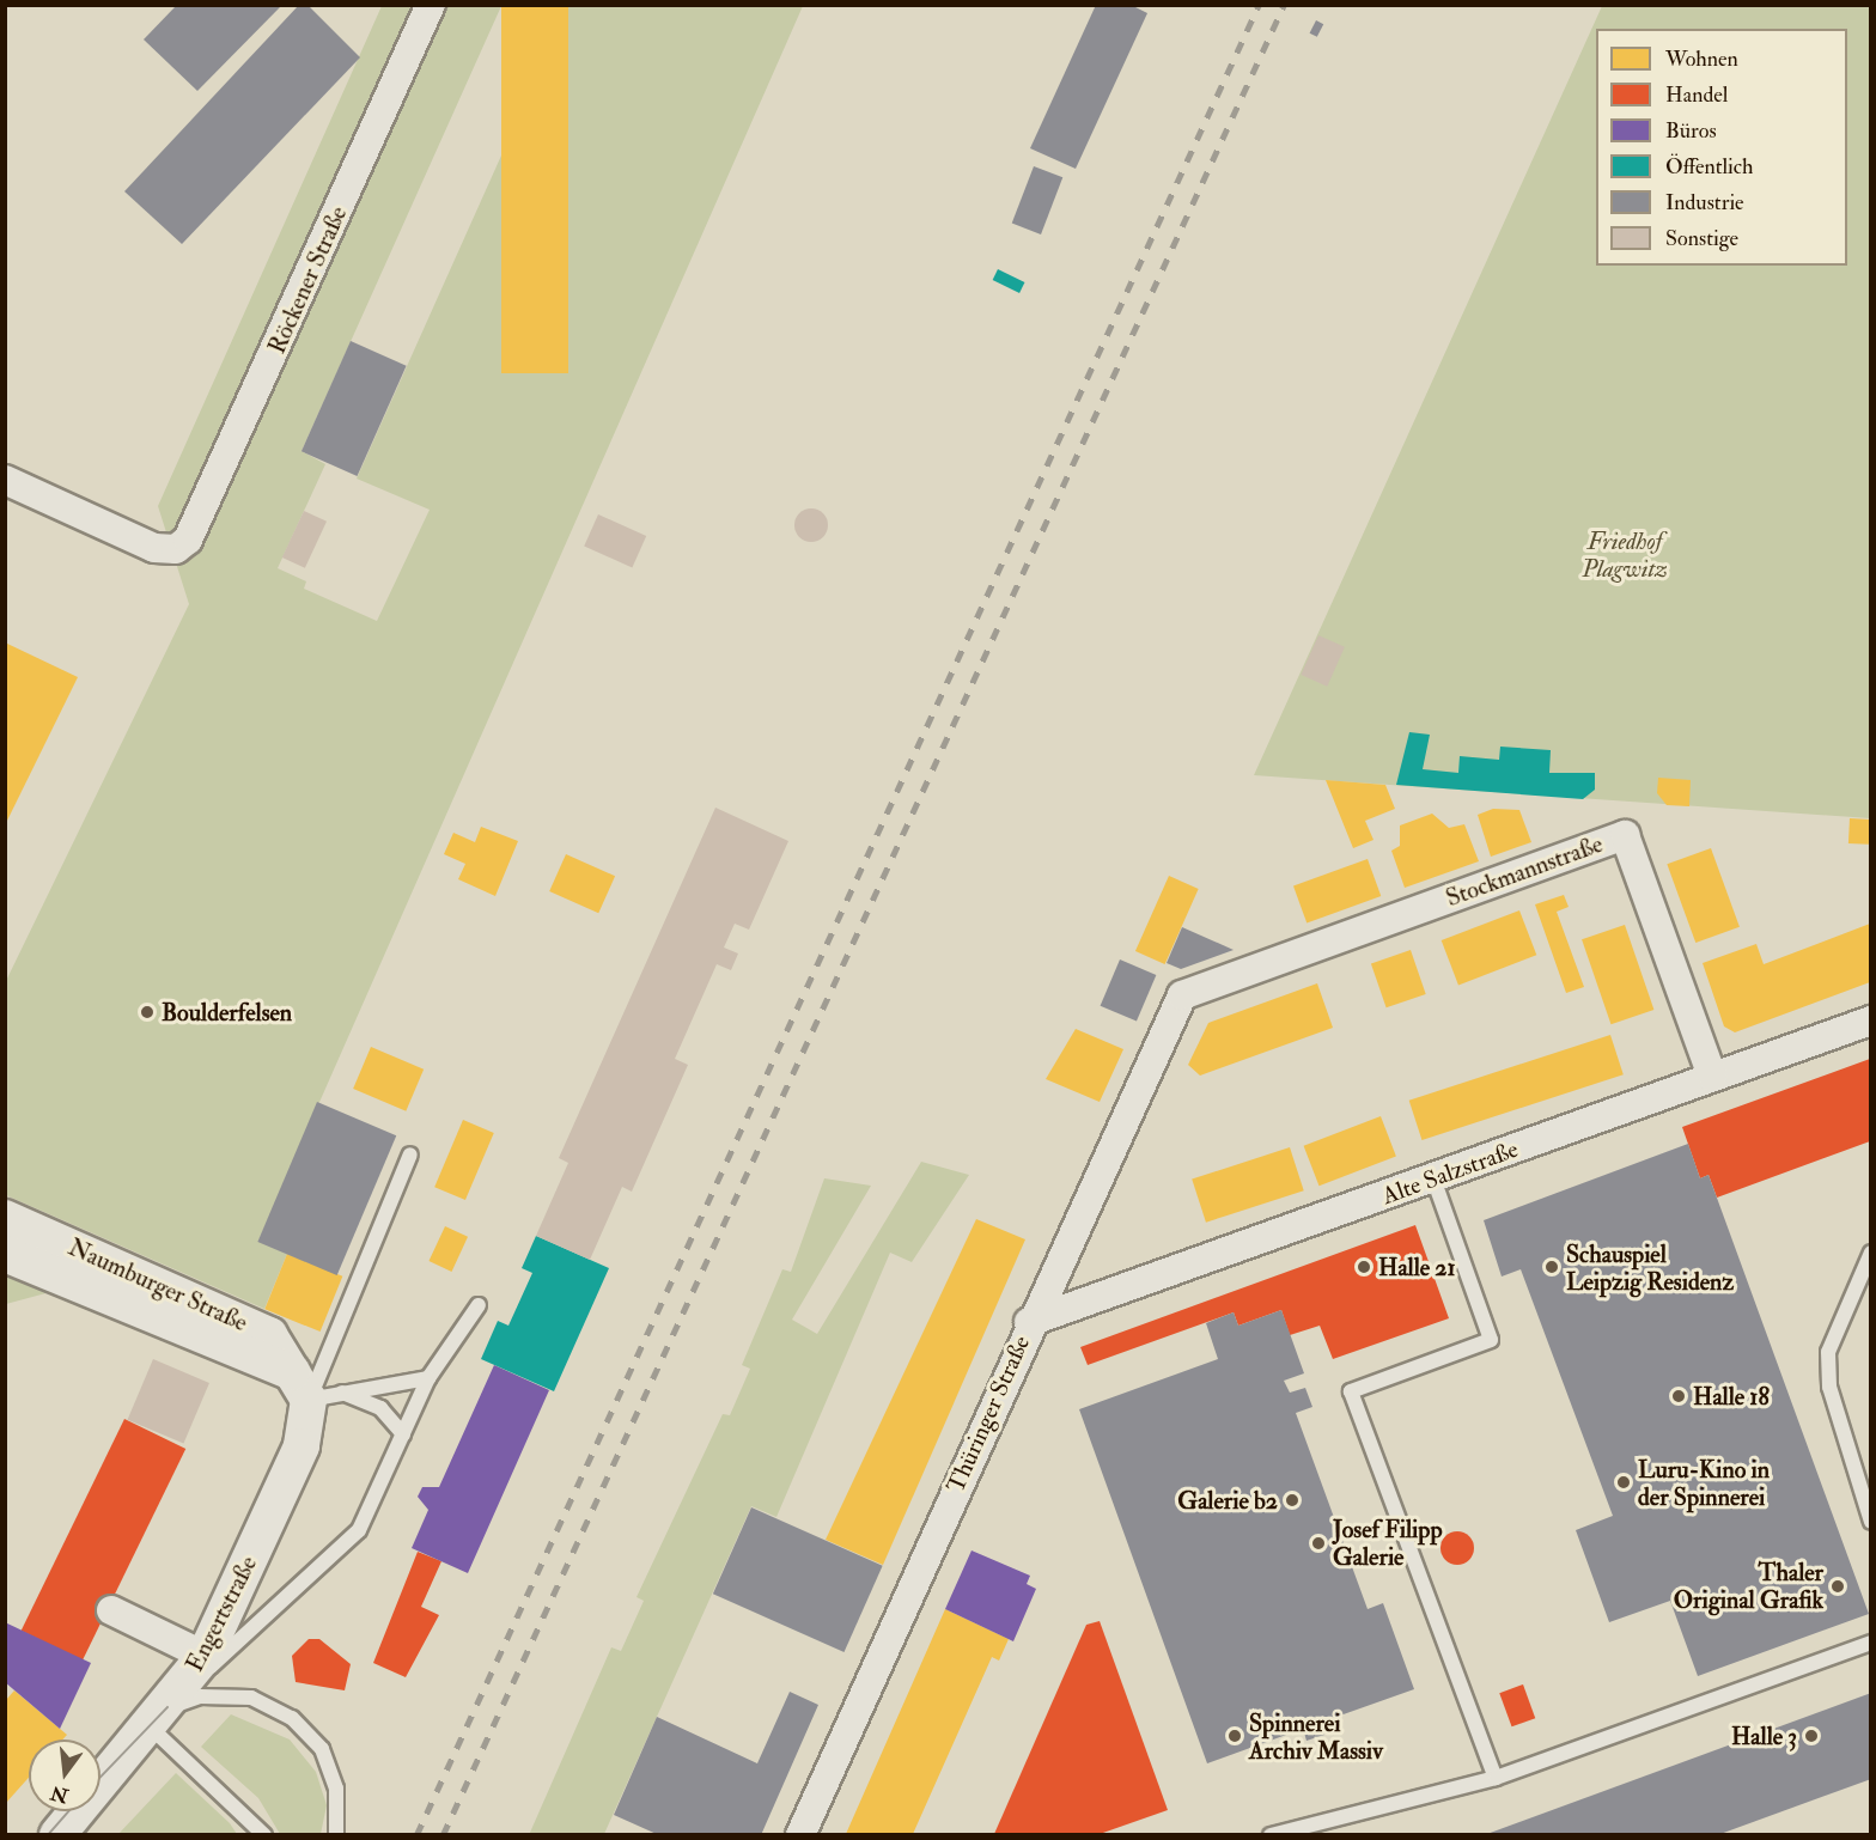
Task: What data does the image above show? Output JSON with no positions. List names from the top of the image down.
{
  "streets": {
    "street": [
      "Röckener Straße",
      "Stockmannstraße",
      "Alte Salzstraße",
      "Naumburger Straße",
      "Thüringer Straße",
      "Engertstraße"
    ]
  },
  "crossings": [
    ["Stockmannstraße", "Alte Salzstraße"],
    ["Stockmannstraße", "Thüringer Straße"],
    ["Alte Salzstraße", "Thüringer Straße"],
    ["Naumburger Straße", "Engertstraße"]
  ],
  "parks": ["Friedhof Plagwitz"],
  "places": [
    "Boulderfelsen",
    "Halle 21",
    "Schauspiel Leipzig Residenz",
    "Halle 18",
    "Luru-Kino in der Spinnerei",
    "Galerie b2",
    "Josef Filipp Galerie",
    "Thaler Original Grafik",
    "Spinnerei Archiv Massiv",
    "Halle 3"
  ],
  "legend": [
    "Wohnen",
    "Handel",
    "Büros",
    "Öffentlich",
    "Industrie",
    "Sonstige"
  ],
  "north": "bottom"
}
